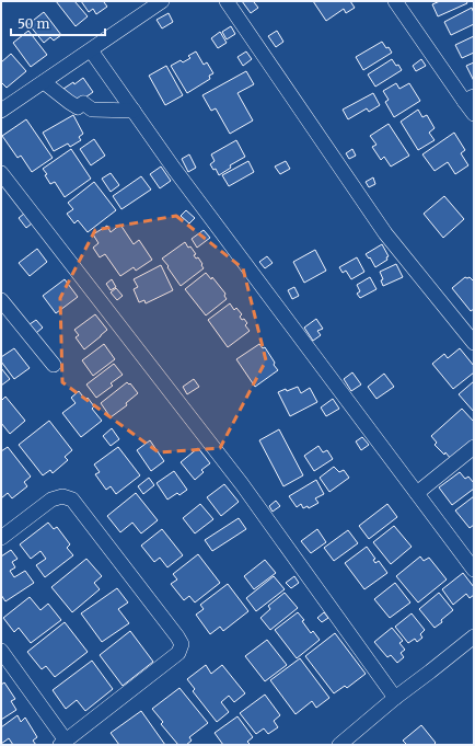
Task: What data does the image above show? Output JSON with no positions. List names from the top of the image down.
{
  "scale_bar": "50 m"
}
